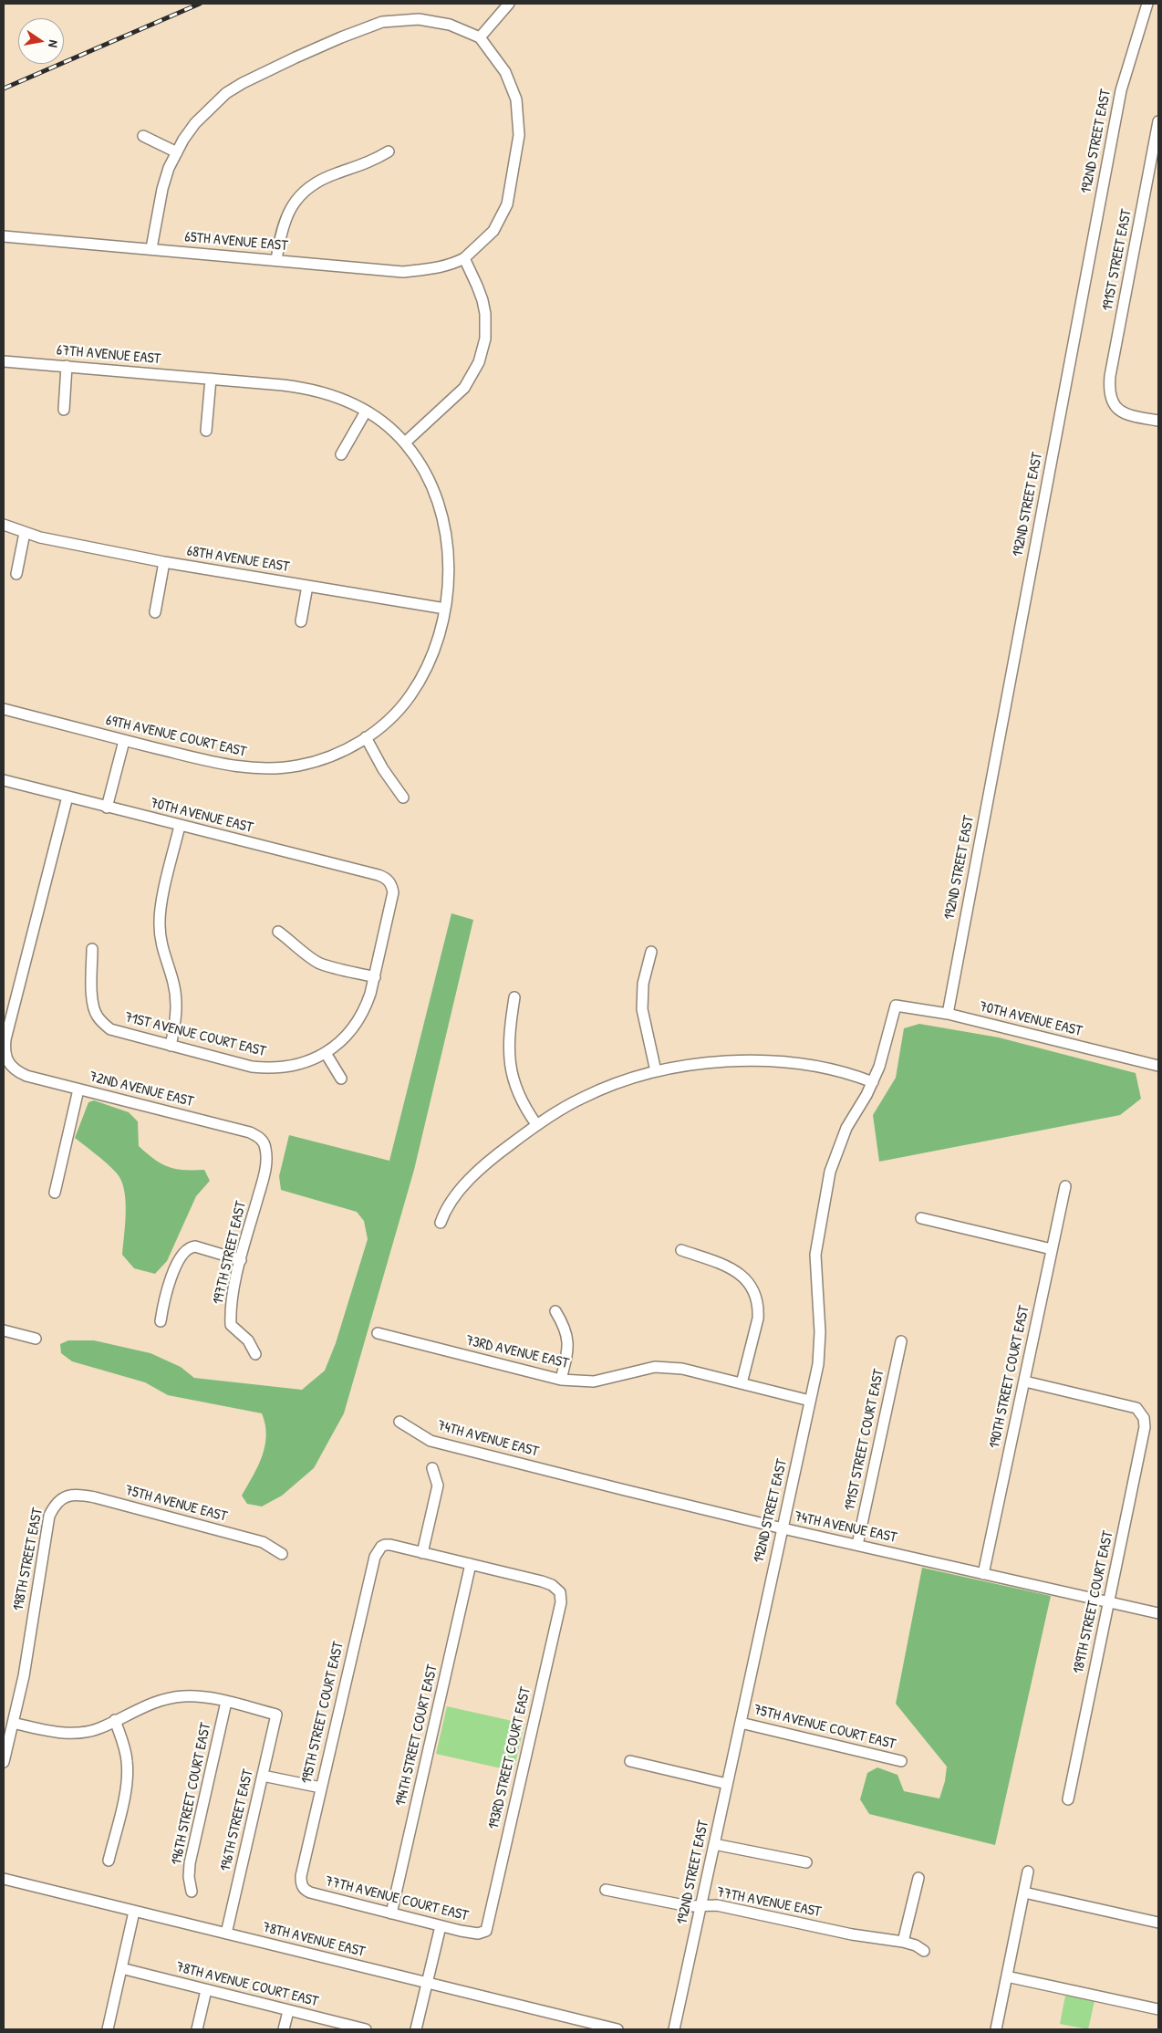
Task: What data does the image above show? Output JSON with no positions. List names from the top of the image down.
{
  "streets": {
    "street": [
      "192ND STREET EAST",
      "65TH AVENUE EAST",
      "191ST STREET EAST",
      "67TH AVENUE EAST",
      "68TH AVENUE EAST",
      "69TH AVENUE COURT EAST",
      "70TH AVENUE EAST",
      "71ST AVENUE COURT EAST",
      "72ND AVENUE EAST",
      "197TH STREET EAST",
      "73RD AVENUE EAST",
      "190TH STREET COURT EAST",
      "74TH AVENUE EAST",
      "191ST STREET COURT EAST",
      "75TH AVENUE EAST",
      "198TH STREET EAST",
      "189TH STREET COURT EAST",
      "195TH STREET COURT EAST",
      "75TH AVENUE COURT EAST",
      "194TH STREET COURT EAST",
      "193RD STREET COURT EAST",
      "196TH STREET COURT EAST",
      "196TH STREET EAST",
      "77TH AVENUE COURT EAST",
      "77TH AVENUE EAST",
      "78TH AVENUE EAST",
      "78TH AVENUE COURT EAST"
    ]
  },
  "crossings": [
    ["192ND STREET EAST", "70TH AVENUE EAST"],
    ["192ND STREET EAST", "73RD AVENUE EAST"],
    ["192ND STREET EAST", "74TH AVENUE EAST"],
    ["192ND STREET EAST", "75TH AVENUE COURT EAST"],
    ["192ND STREET EAST", "77TH AVENUE EAST"],
    ["70TH AVENUE EAST", "72ND AVENUE EAST"],
    ["72ND AVENUE EAST", "197TH STREET EAST"],
    ["190TH STREET COURT EAST", "74TH AVENUE EAST"],
    ["190TH STREET COURT EAST", "189TH STREET COURT EAST"],
    ["74TH AVENUE EAST", "191ST STREET COURT EAST"],
    ["74TH AVENUE EAST", "189TH STREET COURT EAST"],
    ["75TH AVENUE EAST", "198TH STREET EAST"],
    ["195TH STREET COURT EAST", "77TH AVENUE COURT EAST"],
    ["194TH STREET COURT EAST", "193RD STREET COURT EAST"],
    ["194TH STREET COURT EAST", "77TH AVENUE COURT EAST"],
    ["193RD STREET COURT EAST", "77TH AVENUE COURT EAST"],
    ["196TH STREET COURT EAST", "196TH STREET EAST"],
    ["196TH STREET EAST", "78TH AVENUE EAST"]
  ],
  "north": "right"
}
